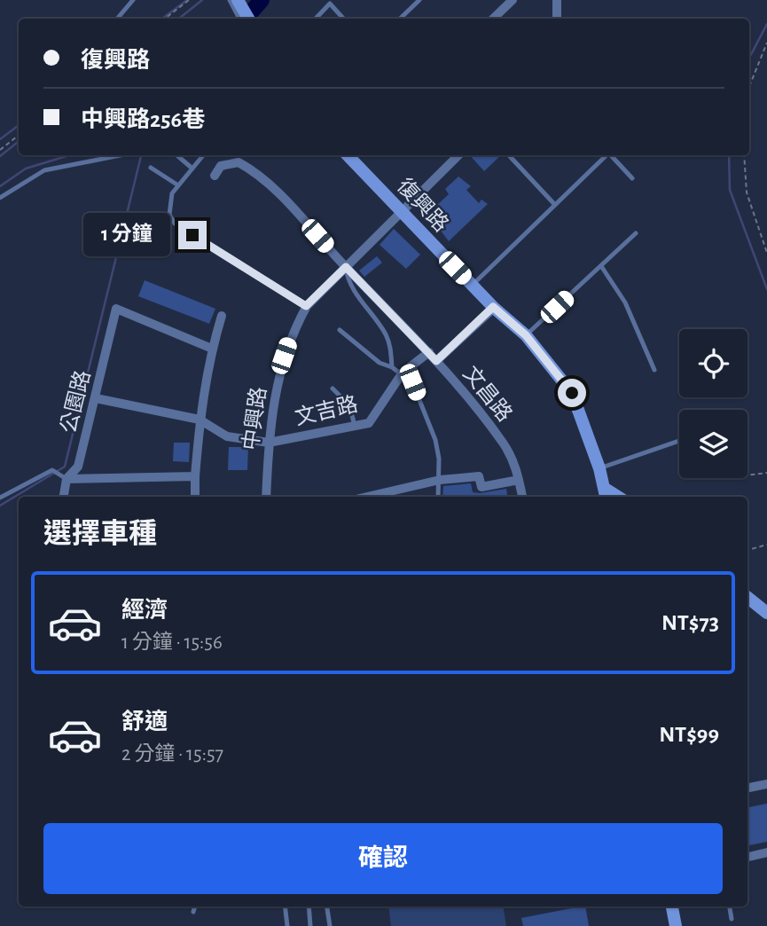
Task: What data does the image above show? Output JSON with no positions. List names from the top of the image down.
{
  "streets": {
    "main road": ["復興路"],
    "street": [
      "文昌路",
      "公園路",
      "文吉路",
      "中興路"
    ]
  },
  "crossings": [
    ["復興路", "中興路"],
    ["文昌路", "文吉路"],
    ["文昌路", "中興路"],
    ["公園路", "文吉路"],
    ["文吉路", "中興路"]
  ],
  "page": {
    "banner": ["復興路", "中興路256巷"],
    "bubble": "1 分鐘",
    "heading": "選擇車種",
    "list": [
      {
        "name": "經濟",
        "note": "1 分鐘 · 15:56",
        "value": "NT$73"
      },
      {
        "name": "舒適",
        "note": "2 分鐘 · 15:57",
        "value": "NT$99"
      }
    ],
    "buttons": "確認"
  }
}
